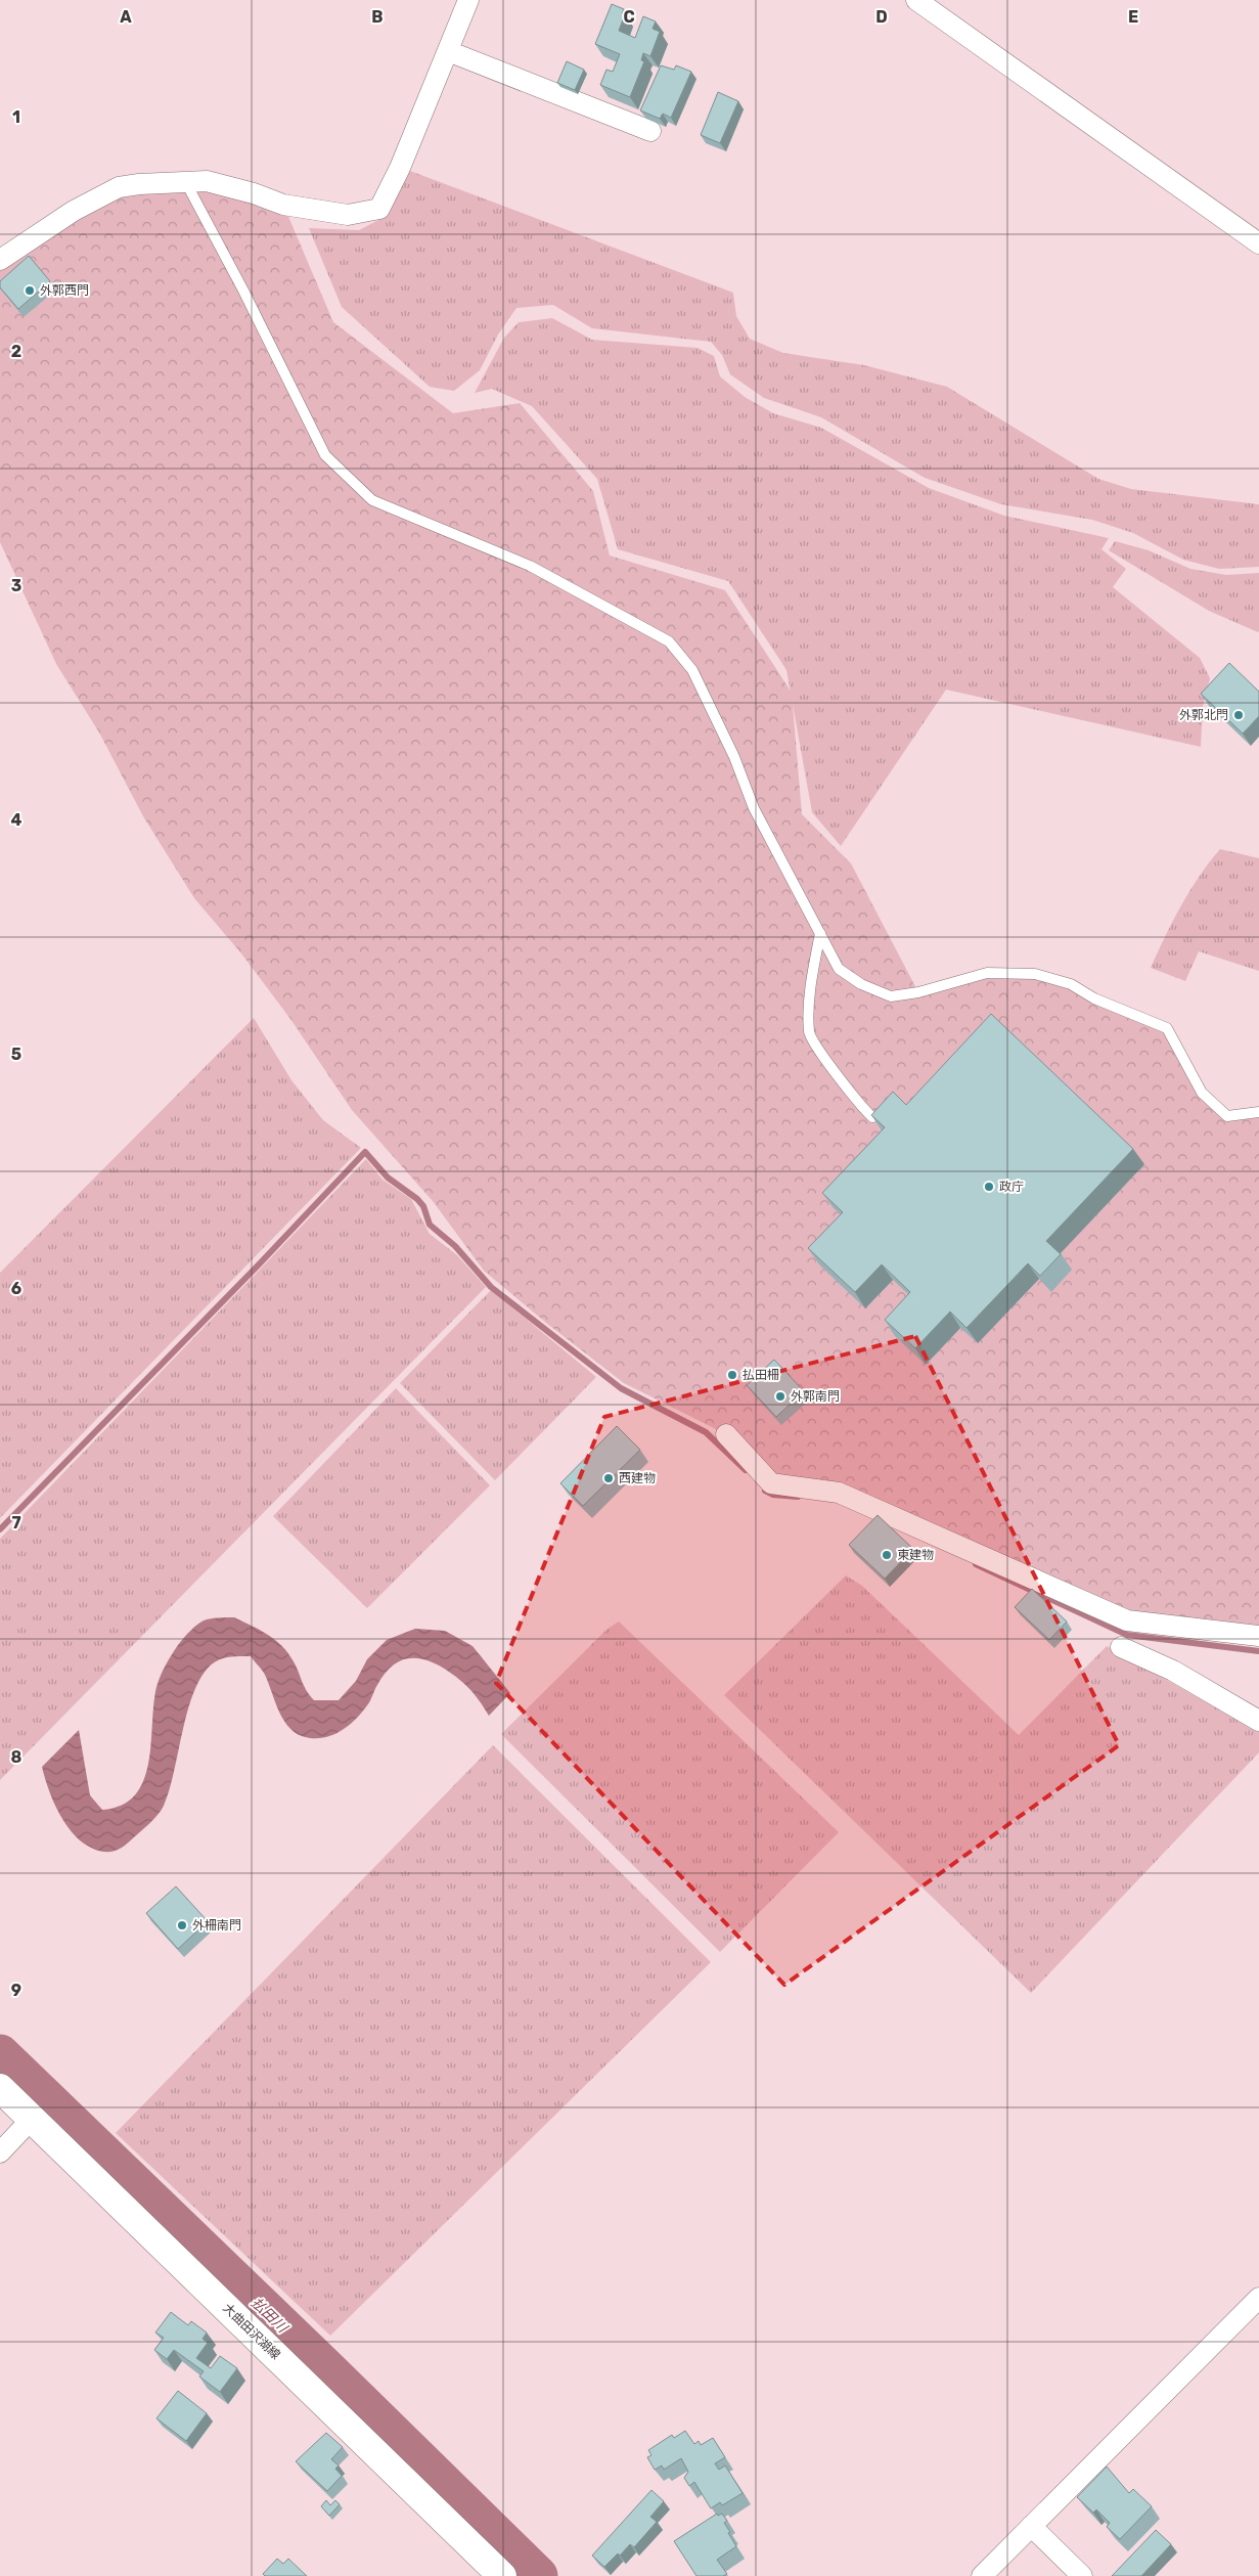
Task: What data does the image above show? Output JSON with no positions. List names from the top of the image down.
{
  "streets": {
    "main road": ["大曲田沢湖線"]
  },
  "water": ["払田川"],
  "places": [
    "外郭西門",
    "外郭北門",
    "政庁",
    "払田柵",
    "外郭南門",
    "西建物",
    "東建物",
    "外柵南門"
  ],
  "grid": {
    "columns": [
      "A",
      "B",
      "C",
      "D",
      "E"
    ],
    "rows": [
      "1",
      "2",
      "3",
      "4",
      "5",
      "6",
      "7",
      "8",
      "9"
    ]
  }
}
